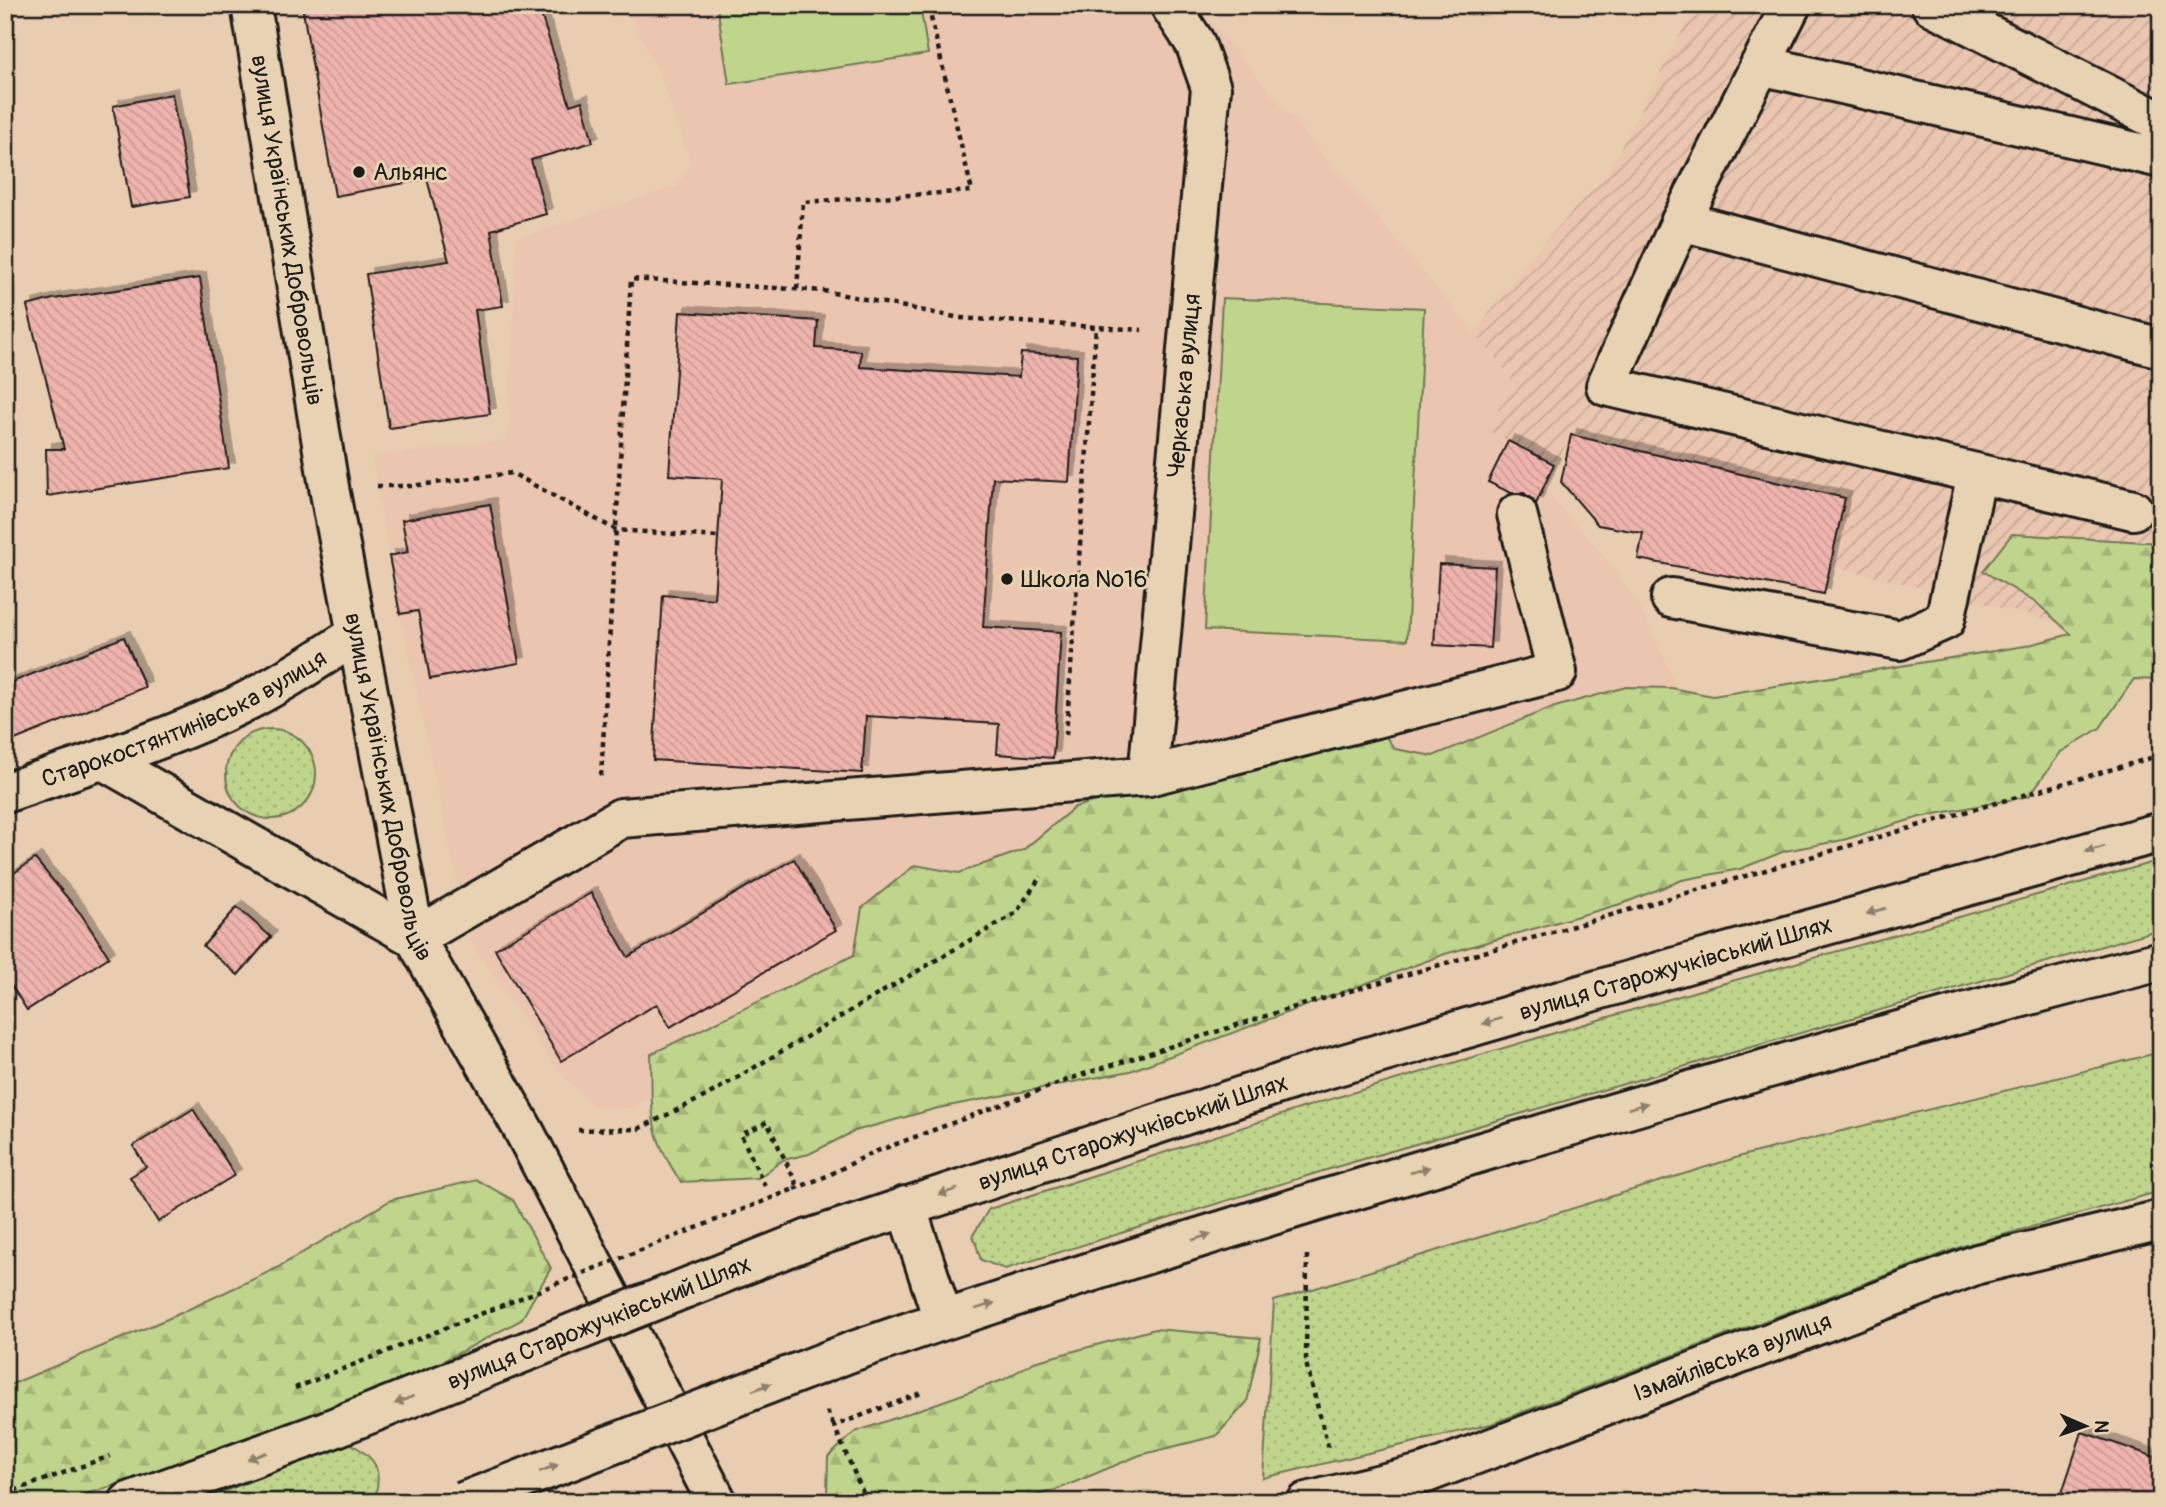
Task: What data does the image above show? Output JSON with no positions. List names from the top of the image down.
{
  "streets": {
    "main road": [
      "вулиця Українських Добровольців",
      "Черкаська вулиця",
      "Старокостянтинівська вулиця",
      "вулиця Старожучківський Шлях",
      "Ізмайлівська вулиця"
    ]
  },
  "crossings": [
    ["вулиця Українських Добровольців", "Старокостянтинівська вулиця"]
  ],
  "places": ["Альянс", "Школа №16"],
  "north": "right"
}
